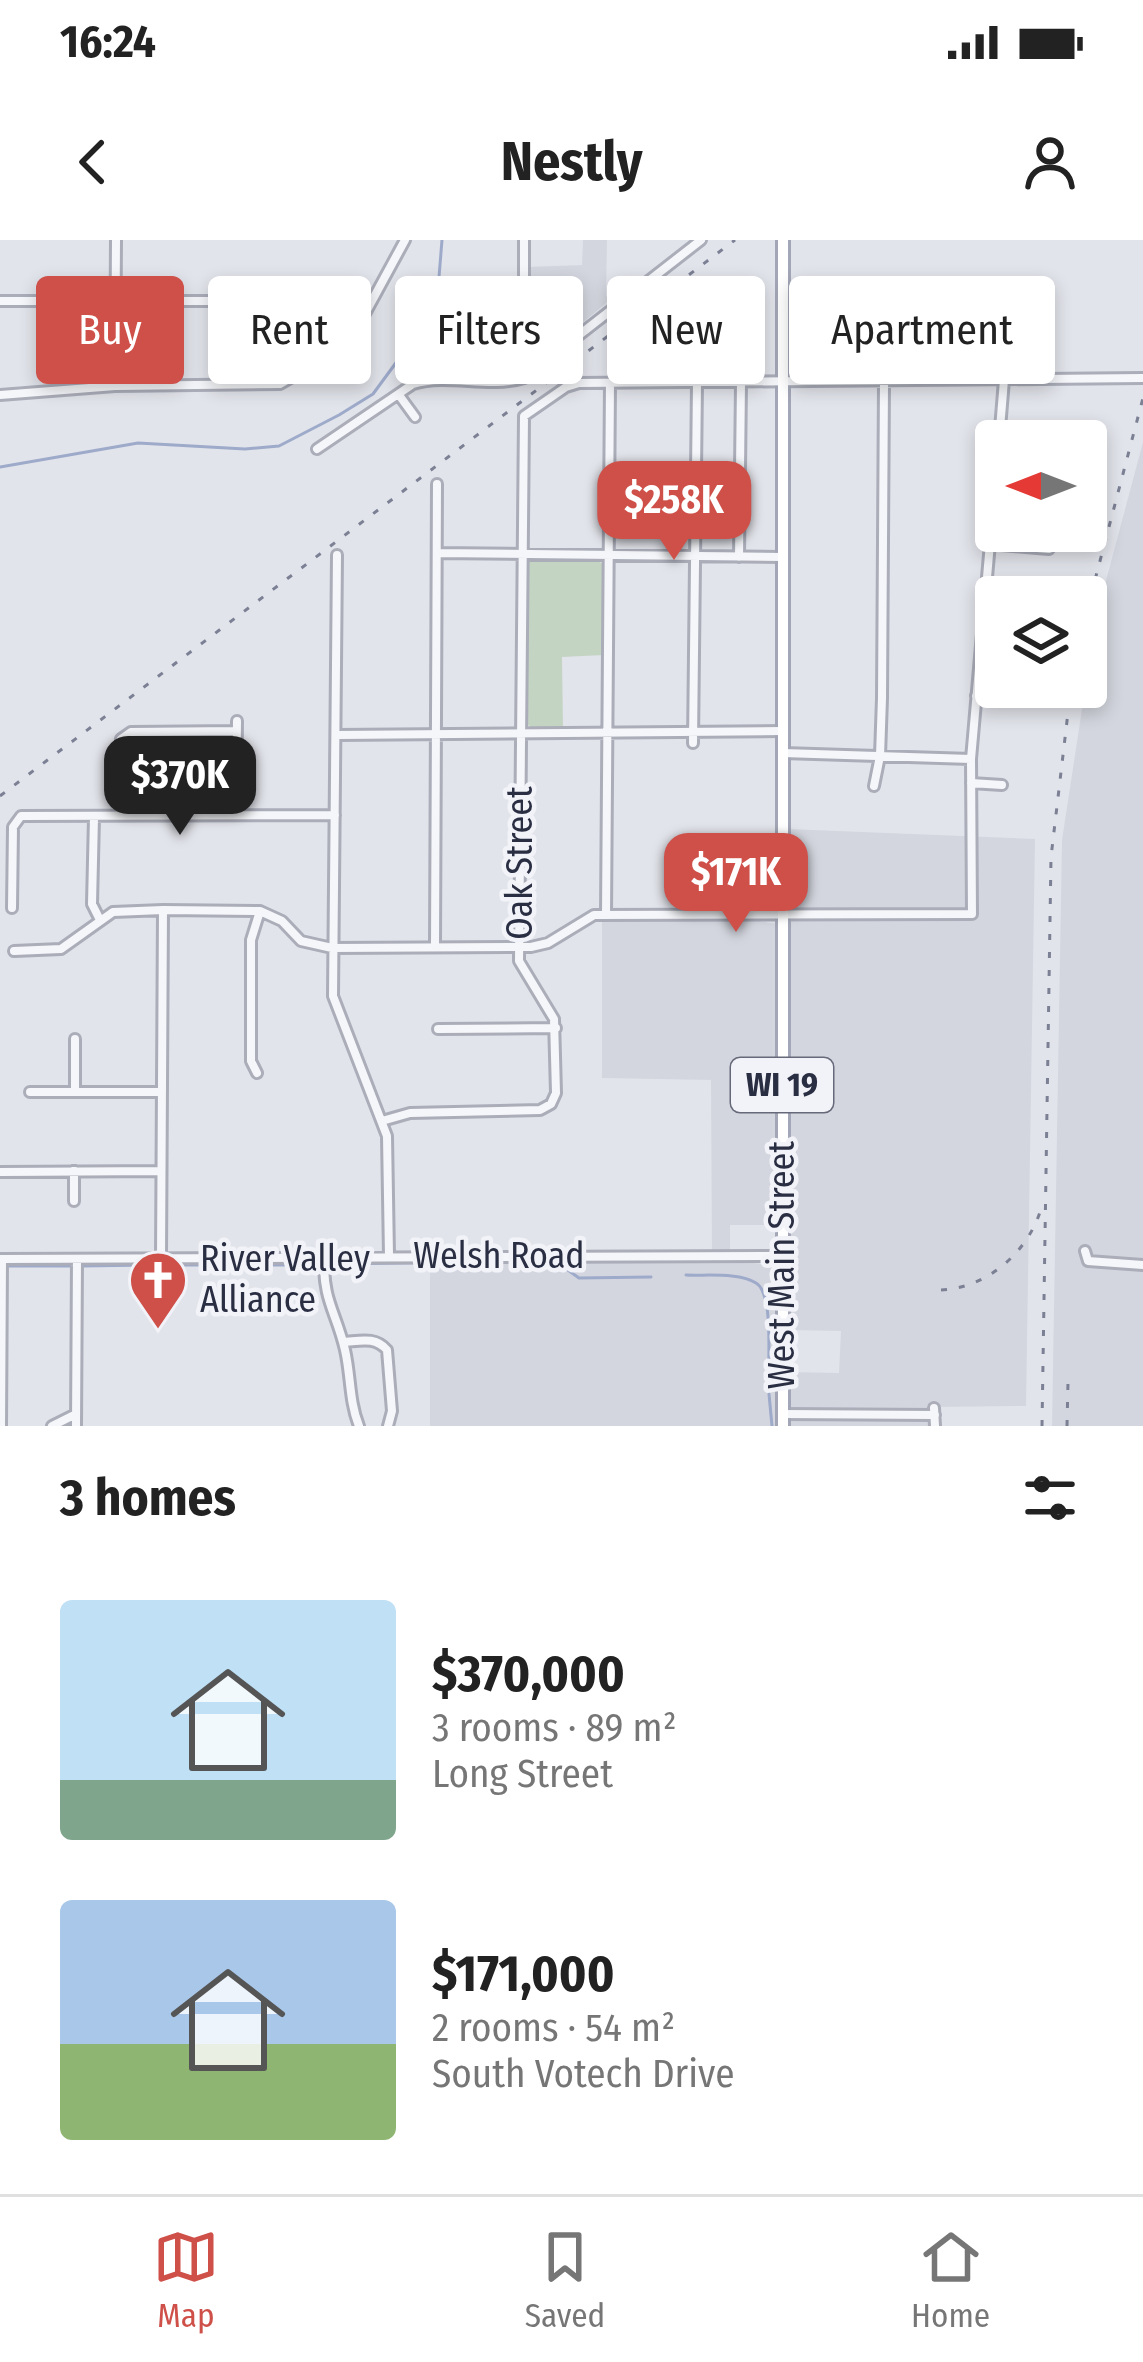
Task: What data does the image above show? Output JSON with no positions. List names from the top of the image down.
{
  "streets": {
    "main road": ["WI 19", "West Main Street"],
    "street": ["Oak Street", "Welsh Road"]
  },
  "crossings": [
    ["Welsh Road", "West Main Street"]
  ],
  "places": {
    "church": ["River Valley Alliance"]
  },
  "north": "left",
  "page": {
    "status": "16:24",
    "header": "Nestly",
    "chip": [
      "Buy",
      "Rent",
      "Filters",
      "New",
      "Apartment"
    ],
    "price": ["$258K", "$370K", "$171K"],
    "heading": "3 homes",
    "list": [
      {
        "name": "$370,000",
        "note": "3 rooms · 89 m² · Long Street"
      },
      {
        "name": "$171,000",
        "note": "2 rooms · 54 m² · South Votech Drive"
      }
    ],
    "tabs": ["Map", "Saved", "Home"]
  }
}
